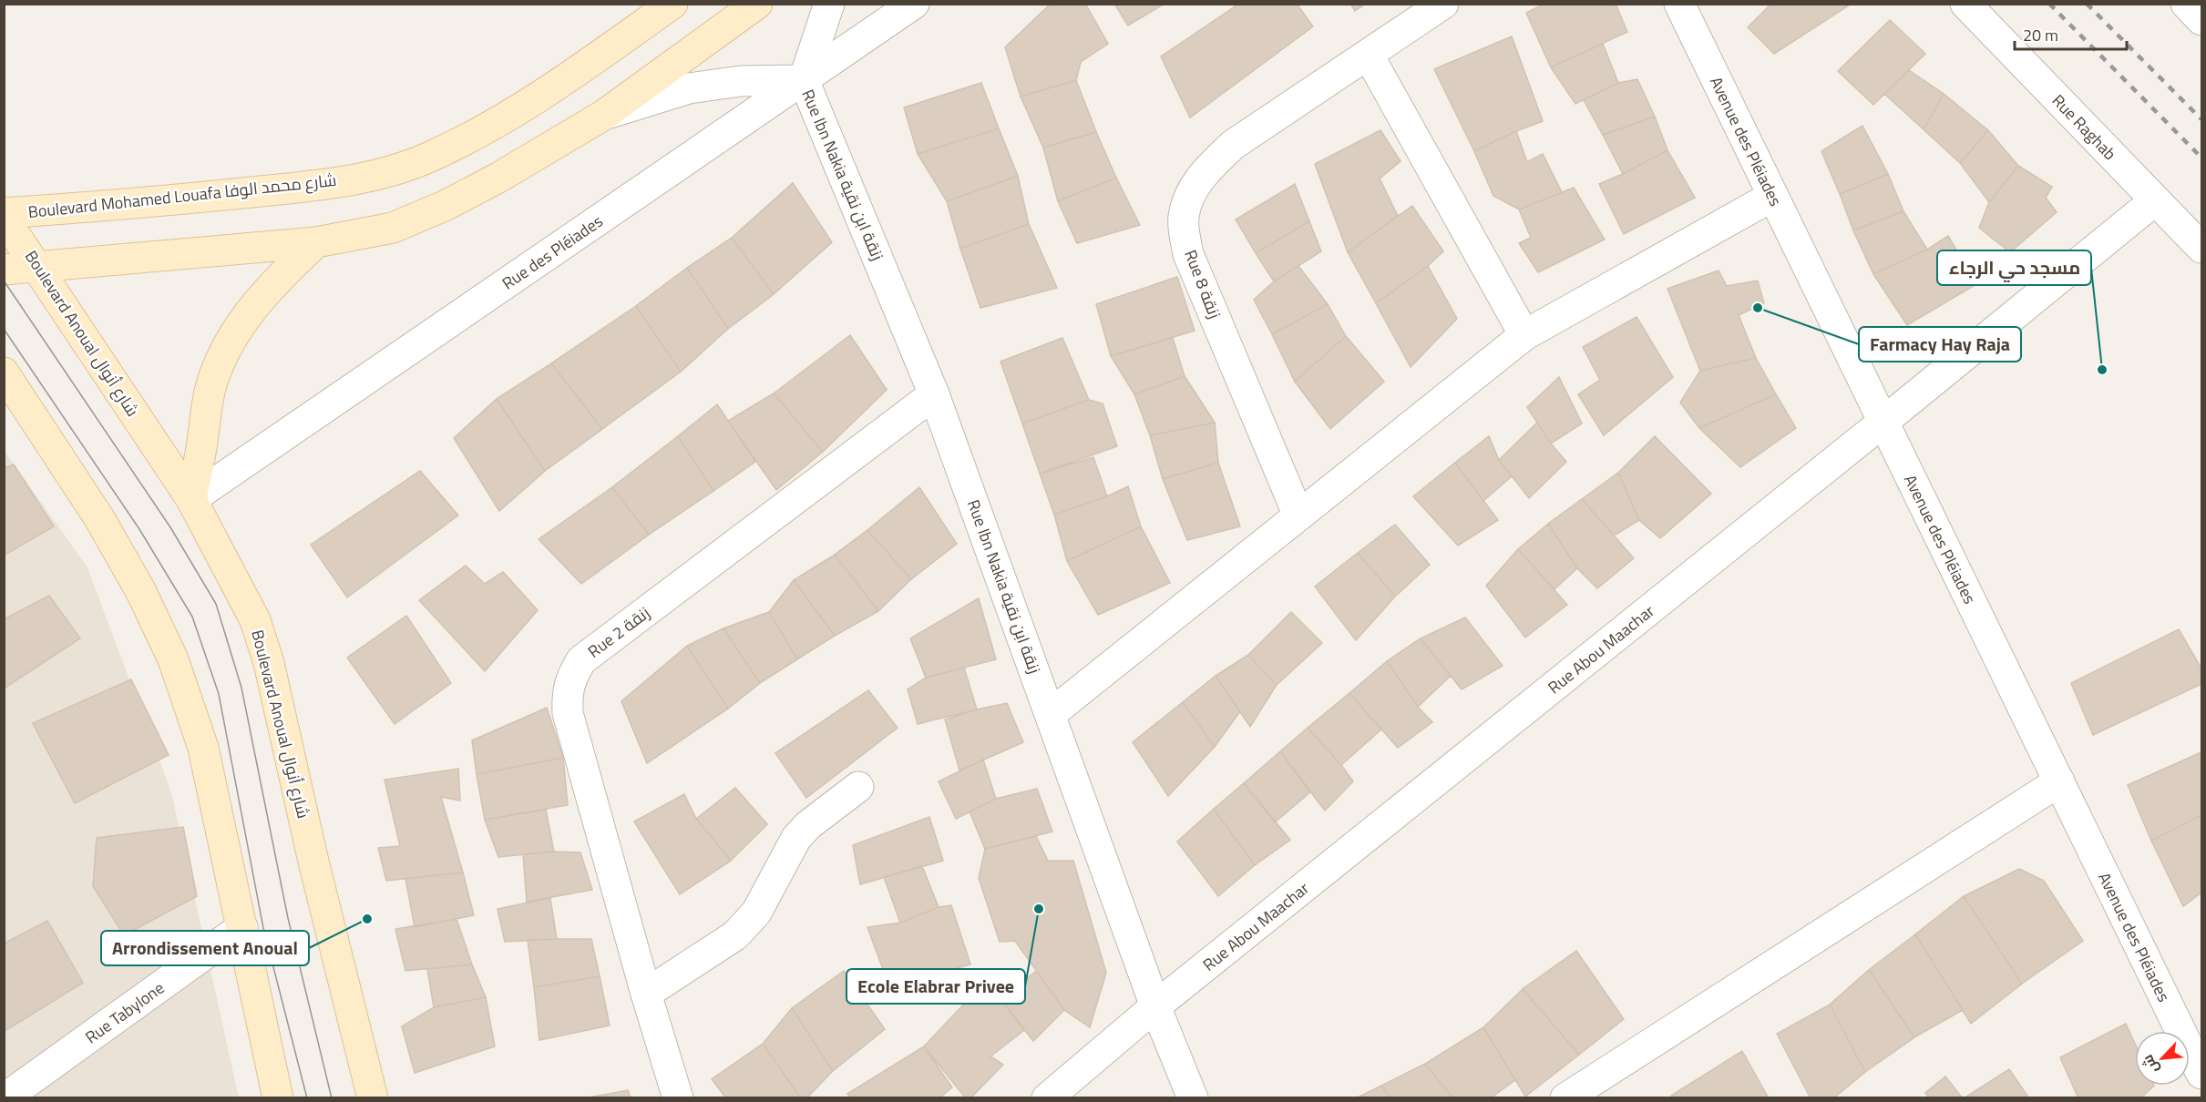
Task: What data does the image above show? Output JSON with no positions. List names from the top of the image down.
{
  "streets": {
    "street": [
      "Rue Raghab",
      "Avenue des Pléiades",
      "Rue Ibn Nakia زنقة ابن نقية",
      "Boulevard Mohamed Louafa شارع محمد الوفا",
      "Rue des Pléiades",
      "Rue 8 زنقة",
      "Boulevard Anoual شارع أنوال",
      "Rue 2 زنقة",
      "Rue Abou Maachar",
      "Rue Tabylone"
    ]
  },
  "crossings": [
    ["Rue Raghab", "Rue Abou Maachar"],
    ["Avenue des Pléiades", "Rue Abou Maachar"],
    ["Rue Ibn Nakia زنقة ابن نقية", "Rue des Pléiades"],
    ["Rue Ibn Nakia زنقة ابن نقية", "Rue 2 زنقة"],
    ["Rue Ibn Nakia زنقة ابن نقية", "Rue Abou Maachar"],
    ["Rue des Pléiades", "Boulevard Anoual شارع أنوال"]
  ],
  "places": [
    "Farmacy Hay Raja",
    "مسجد حي الرجاء",
    "Ecole Elabrar Privee",
    "Arrondissement Anoual"
  ],
  "scale_bar": "20 m",
  "north": "bottom left"
}
